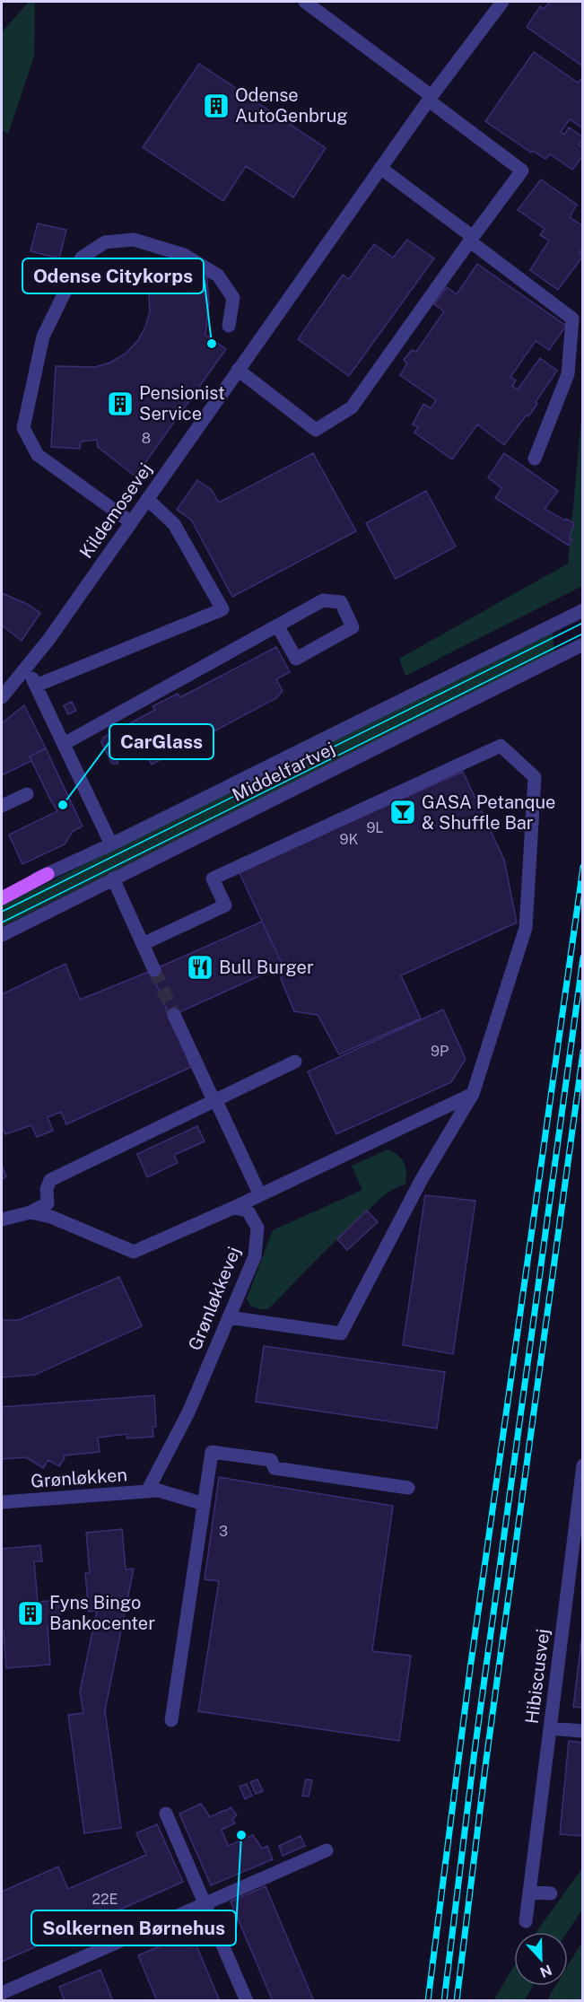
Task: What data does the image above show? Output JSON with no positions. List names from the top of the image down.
{
  "streets": {
    "street": [
      "Kildemosevej",
      "Middelfartvej",
      "Grønløkkevej",
      "Grønløkken",
      "Hibiscusvej"
    ]
  },
  "crossings": [
    ["Grønløkkevej", "Grønløkken"]
  ],
  "places": {
    "building": ["Odense AutoGenbrug", "Pensionist Service", "Fyns Bingo Bankocenter"],
    "other": ["Odense Citykorps", "CarGlass", "Solkernen Børnehus"],
    "bar": ["GASA Petanque & Shuffle Bar"],
    "restaurant": ["Bull Burger"]
  },
  "house_numbers": [
    "8",
    "9L",
    "9K",
    "9P",
    "3",
    "22E"
  ],
  "north": "bottom"
}
